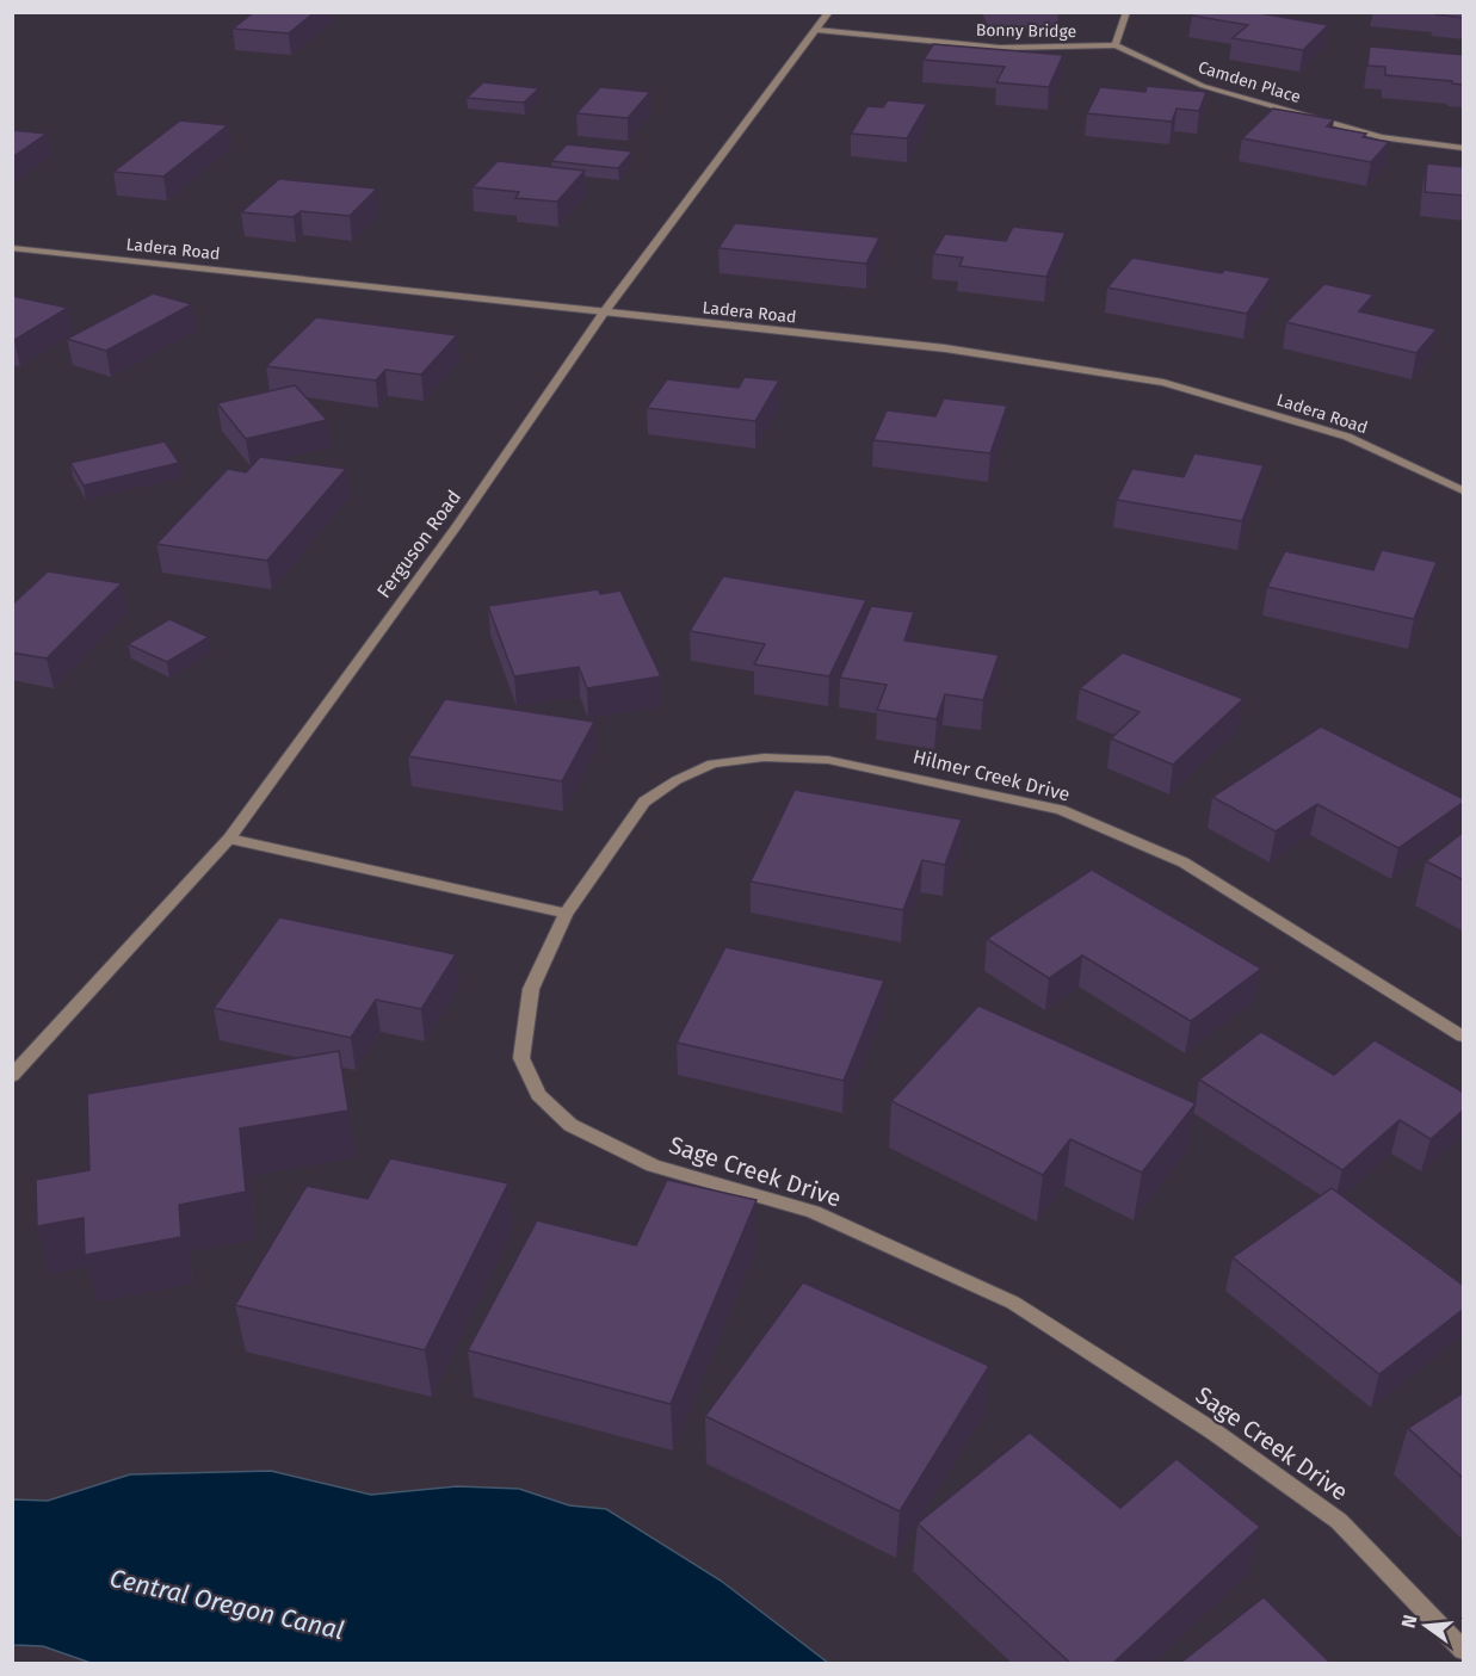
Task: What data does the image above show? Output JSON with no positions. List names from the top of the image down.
{
  "streets": {
    "street": [
      "Bonny Bridge",
      "Camden Place",
      "Ladera Road",
      "Ferguson Road",
      "Hilmer Creek Drive",
      "Sage Creek Drive"
    ]
  },
  "crossings": [
    ["Bonny Bridge", "Camden Place"],
    ["Bonny Bridge", "Ferguson Road"],
    ["Ladera Road", "Ferguson Road"],
    ["Hilmer Creek Drive", "Sage Creek Drive"]
  ],
  "water": ["Central Oregon Canal"],
  "north": "left"
}
